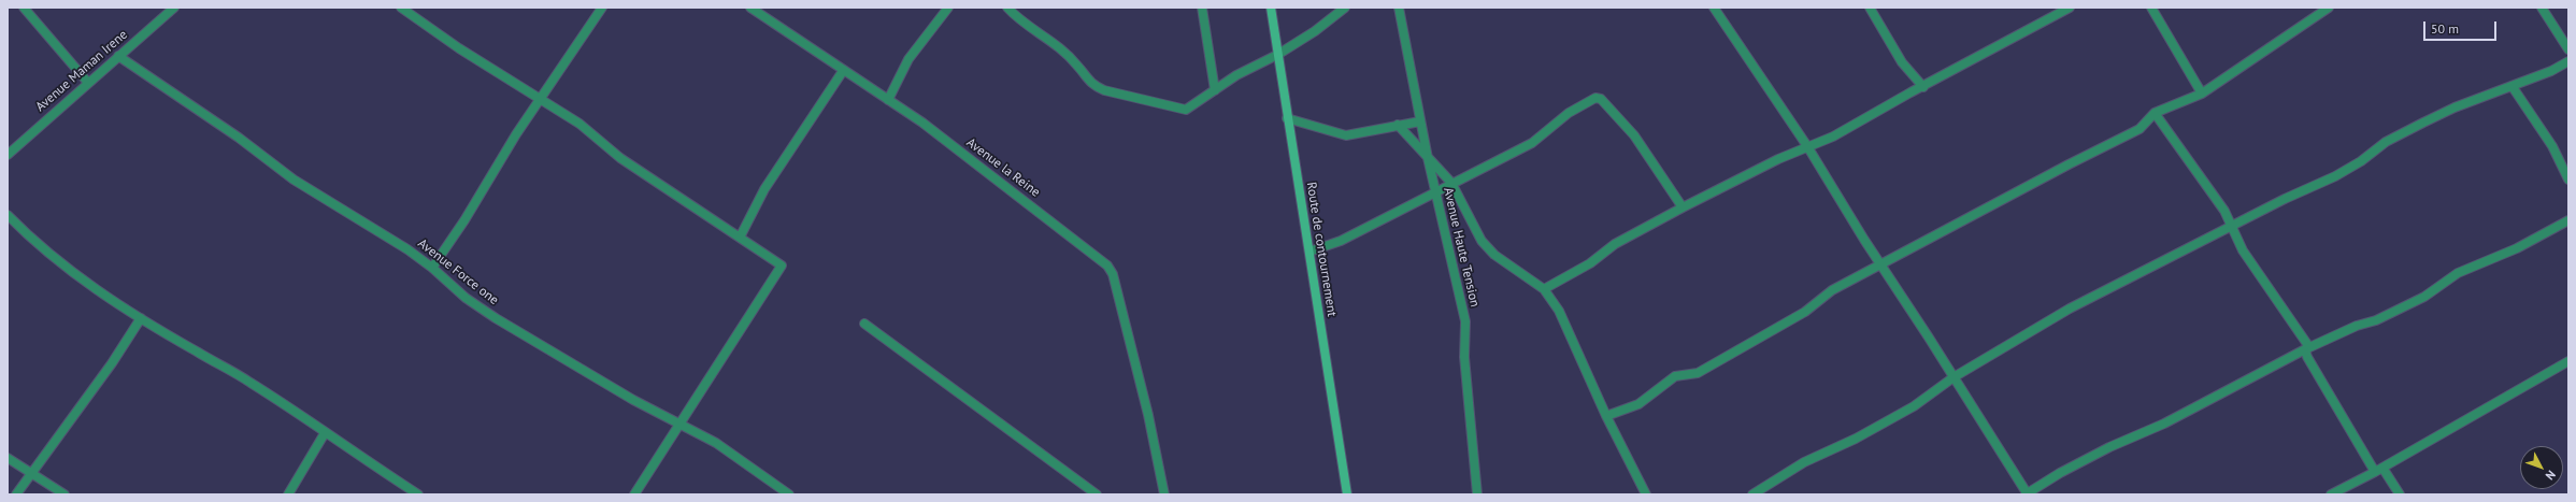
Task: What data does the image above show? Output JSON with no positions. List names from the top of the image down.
{
  "streets": {
    "street": [
      "Avenue Maman Irene",
      "Avenue la Reine",
      "Avenue Haute Tension",
      "Route de contournement",
      "Avenue Force one"
    ]
  },
  "crossings": [
    ["Avenue Maman Irene", "Avenue Force one"]
  ],
  "scale_bar": "50 m",
  "north": "bottom right"
}
